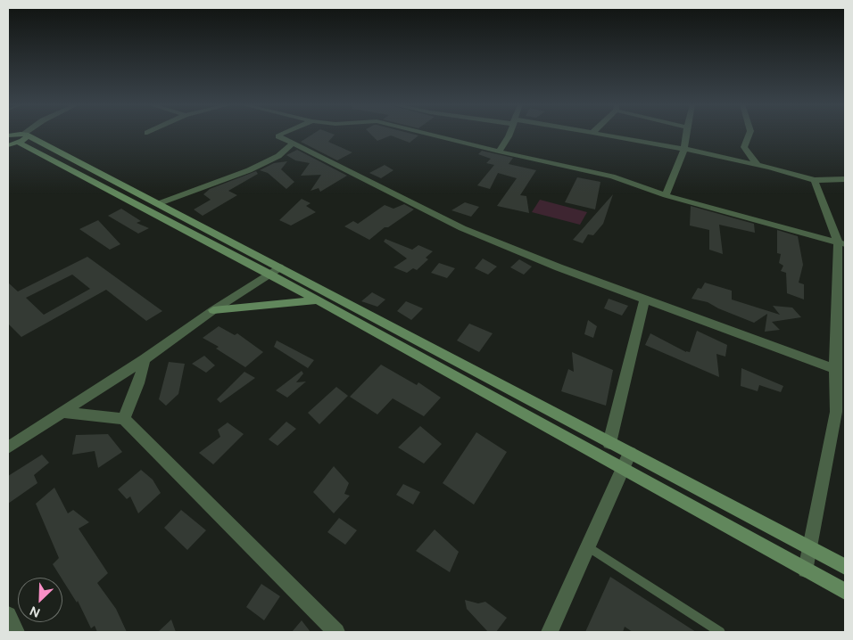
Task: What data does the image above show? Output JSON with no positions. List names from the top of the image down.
{
  "north": "bottom left"
}
